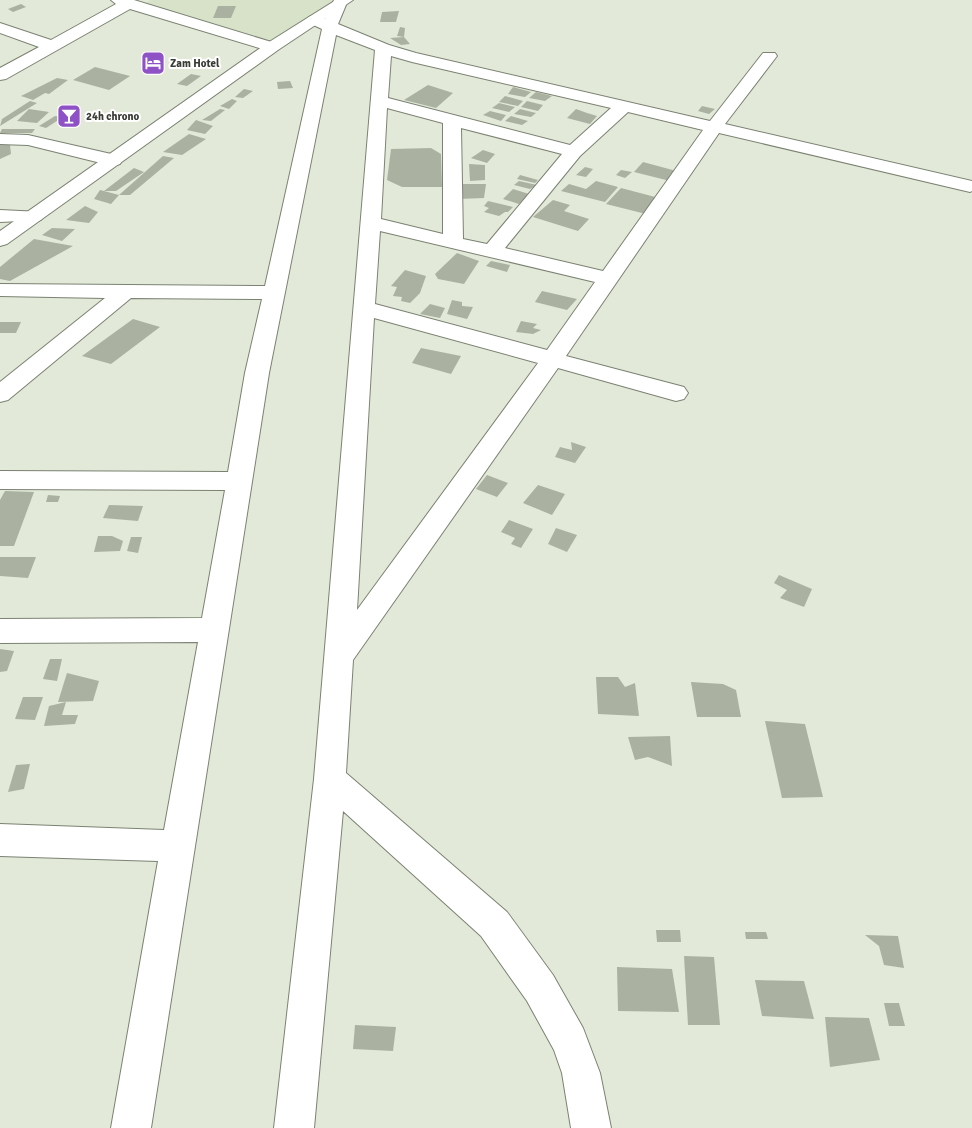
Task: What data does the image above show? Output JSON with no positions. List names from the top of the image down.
{
  "places": {
    "hotel": ["Zam Hotel"],
    "bar": ["24h chrono"]
  }
}
